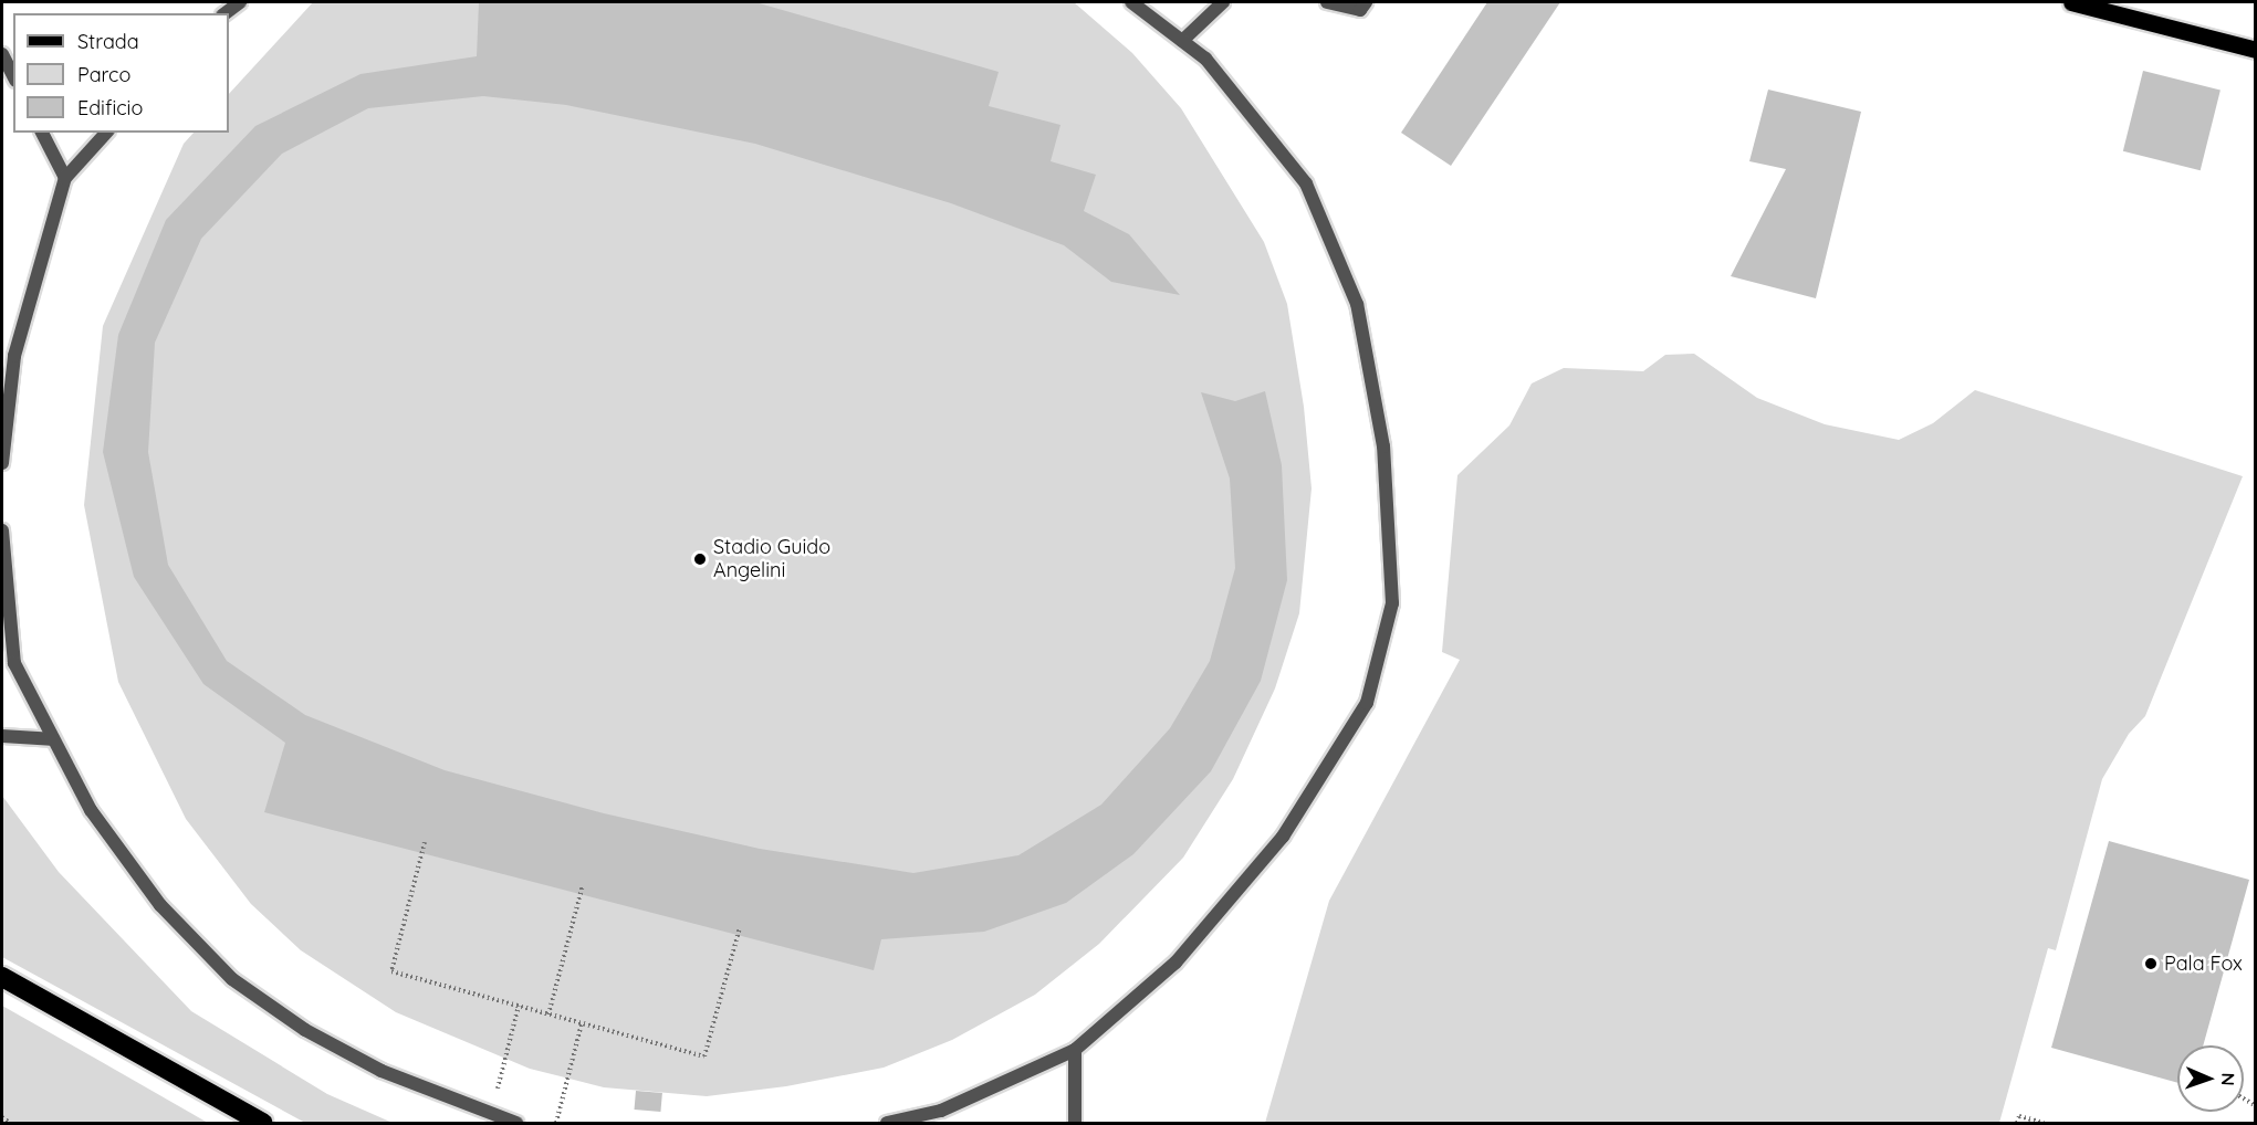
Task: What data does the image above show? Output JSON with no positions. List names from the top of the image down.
{
  "places": ["Stadio Guido Angelini", "Pala Fox"],
  "legend": ["Strada", "Parco", "Edificio"],
  "north": "right"
}
